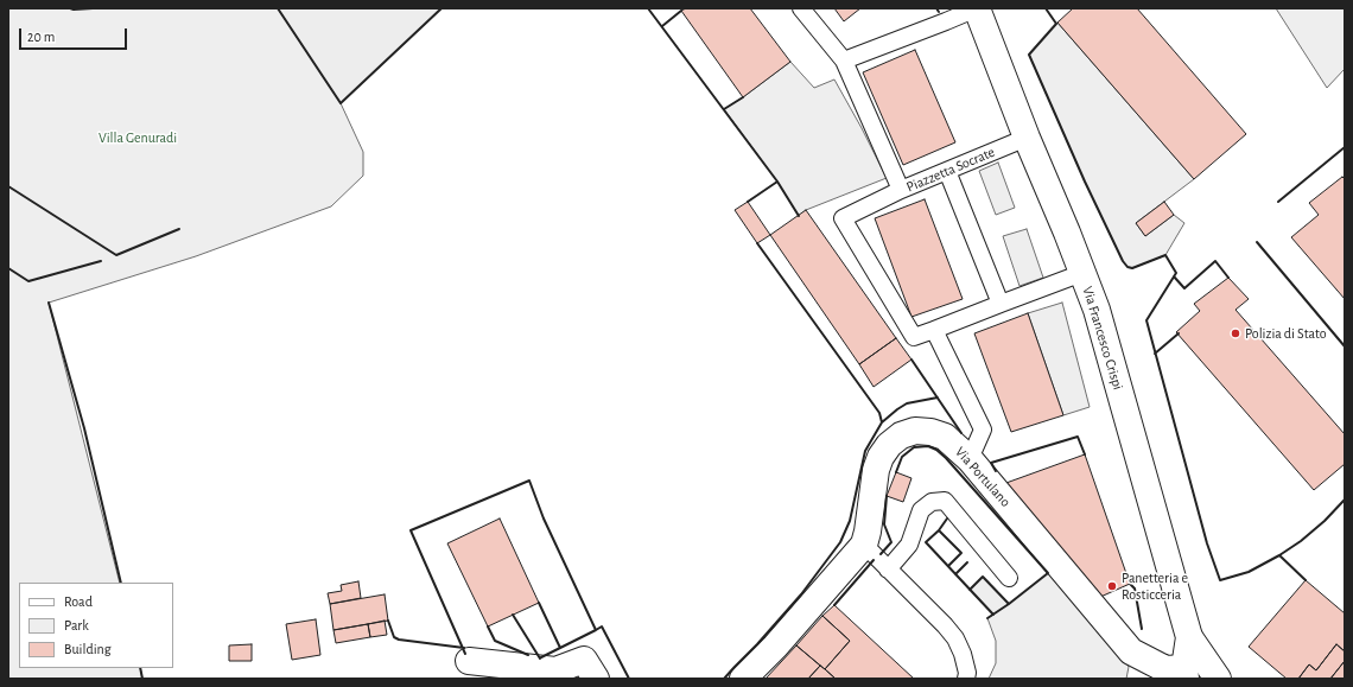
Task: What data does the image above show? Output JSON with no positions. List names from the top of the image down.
{
  "streets": {
    "street": ["Via Francesco Crispi", "Via Portulano"],
    "lane": ["Piazzetta Socrate"]
  },
  "crossings": [
    ["Piazzetta Socrate", "Via Francesco Crispi"],
    ["Via Francesco Crispi", "Via Portulano"]
  ],
  "parks": ["Villa Genuradi"],
  "places": ["Polizia di Stato", "Panetteria e Rosticceria"],
  "legend": ["Road", "Park", "Building"],
  "scale_bar": "20 m"
}
